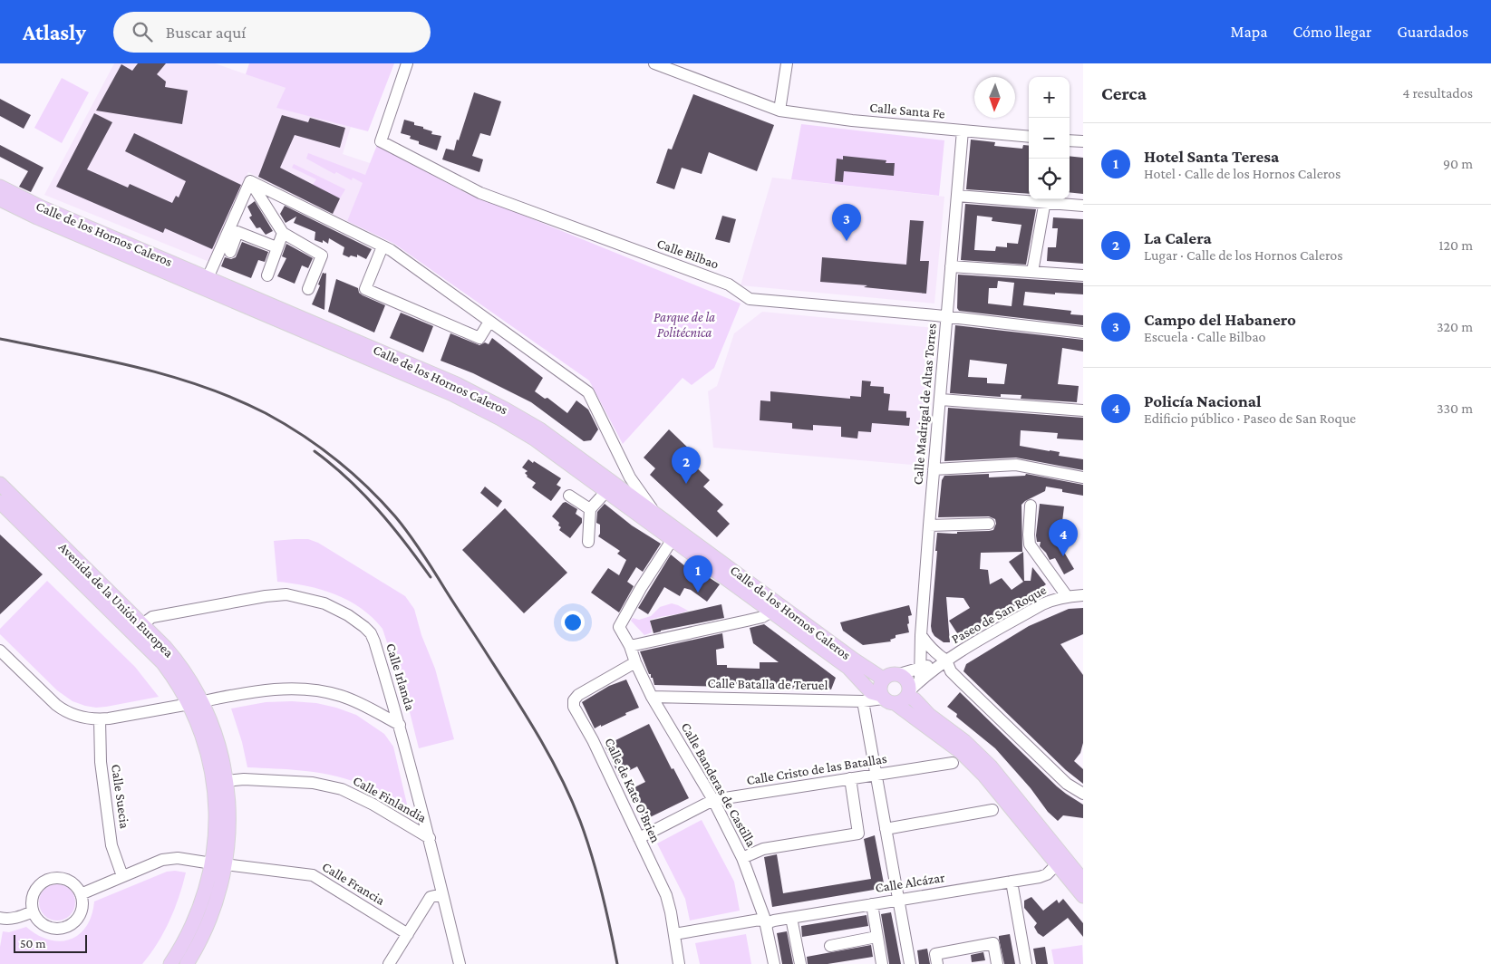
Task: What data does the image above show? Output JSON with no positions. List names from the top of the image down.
{
  "streets": {
    "main road": ["Calle de los Hornos Caleros", "Avenida de la Unión Europea"],
    "street": [
      "Calle Santa Fe",
      "Calle Bilbao",
      "Calle Madrigal de Altas Torres",
      "Paseo de San Roque",
      "Calle Irlanda",
      "Calle Batalla de Teruel",
      "Calle Cristo de las Batallas",
      "Calle Banderas de Castilla",
      "Calle de Kate O'Brien",
      "Calle Suecia",
      "Calle Finlandia",
      "Calle Alcázar",
      "Calle Francia"
    ]
  },
  "crossings": [
    ["Calle Santa Fe", "Calle Madrigal de Altas Torres"],
    ["Calle de los Hornos Caleros", "Paseo de San Roque"],
    ["Calle de los Hornos Caleros", "Calle Batalla de Teruel"],
    ["Calle de los Hornos Caleros", "Calle Banderas de Castilla"],
    ["Calle de los Hornos Caleros", "Calle Alcázar"],
    ["Calle Bilbao", "Calle Madrigal de Altas Torres"],
    ["Calle Madrigal de Altas Torres", "Paseo de San Roque"],
    ["Avenida de la Unión Europea", "Calle Irlanda"],
    ["Avenida de la Unión Europea", "Calle Finlandia"],
    ["Avenida de la Unión Europea", "Calle Francia"],
    ["Paseo de San Roque", "Calle Batalla de Teruel"],
    ["Calle Irlanda", "Calle Finlandia"],
    ["Calle Batalla de Teruel", "Calle Banderas de Castilla"],
    ["Calle Cristo de las Batallas", "Calle Banderas de Castilla"],
    ["Calle Cristo de las Batallas", "Calle de Kate O'Brien"],
    ["Calle Banderas de Castilla", "Calle de Kate O'Brien"],
    ["Calle Banderas de Castilla", "Calle Alcázar"],
    ["Calle de Kate O'Brien", "Calle Alcázar"],
    ["Calle Suecia", "Calle Francia"]
  ],
  "parks": ["Parque de la Politécnica"],
  "scale_bar": "50 m",
  "north": "bottom",
  "page": {
    "header": "Atlasly",
    "search": "Buscar aquí",
    "nav": ["Mapa", "Cómo llegar", "Guardados"],
    "heading": ["Cerca", "4 resultados"],
    "map_buttons": ["+", "−"],
    "list": [
      {
        "mark": "1",
        "name": "Hotel Santa Teresa",
        "note": "Hotel · Calle de los Hornos Caleros",
        "value": "90 m"
      },
      {
        "mark": "2",
        "name": "La Calera",
        "note": "Lugar · Calle de los Hornos Caleros",
        "value": "120 m"
      },
      {
        "mark": "3",
        "name": "Campo del Habanero",
        "note": "Escuela · Calle Bilbao",
        "value": "320 m"
      },
      {
        "mark": "4",
        "name": "Policía Nacional",
        "note": "Edificio público · Paseo de San Roque",
        "value": "330 m"
      }
    ],
    "pins": [
      "3",
      "2",
      "4",
      "1"
    ],
    "scale": "50 m"
  }
}
